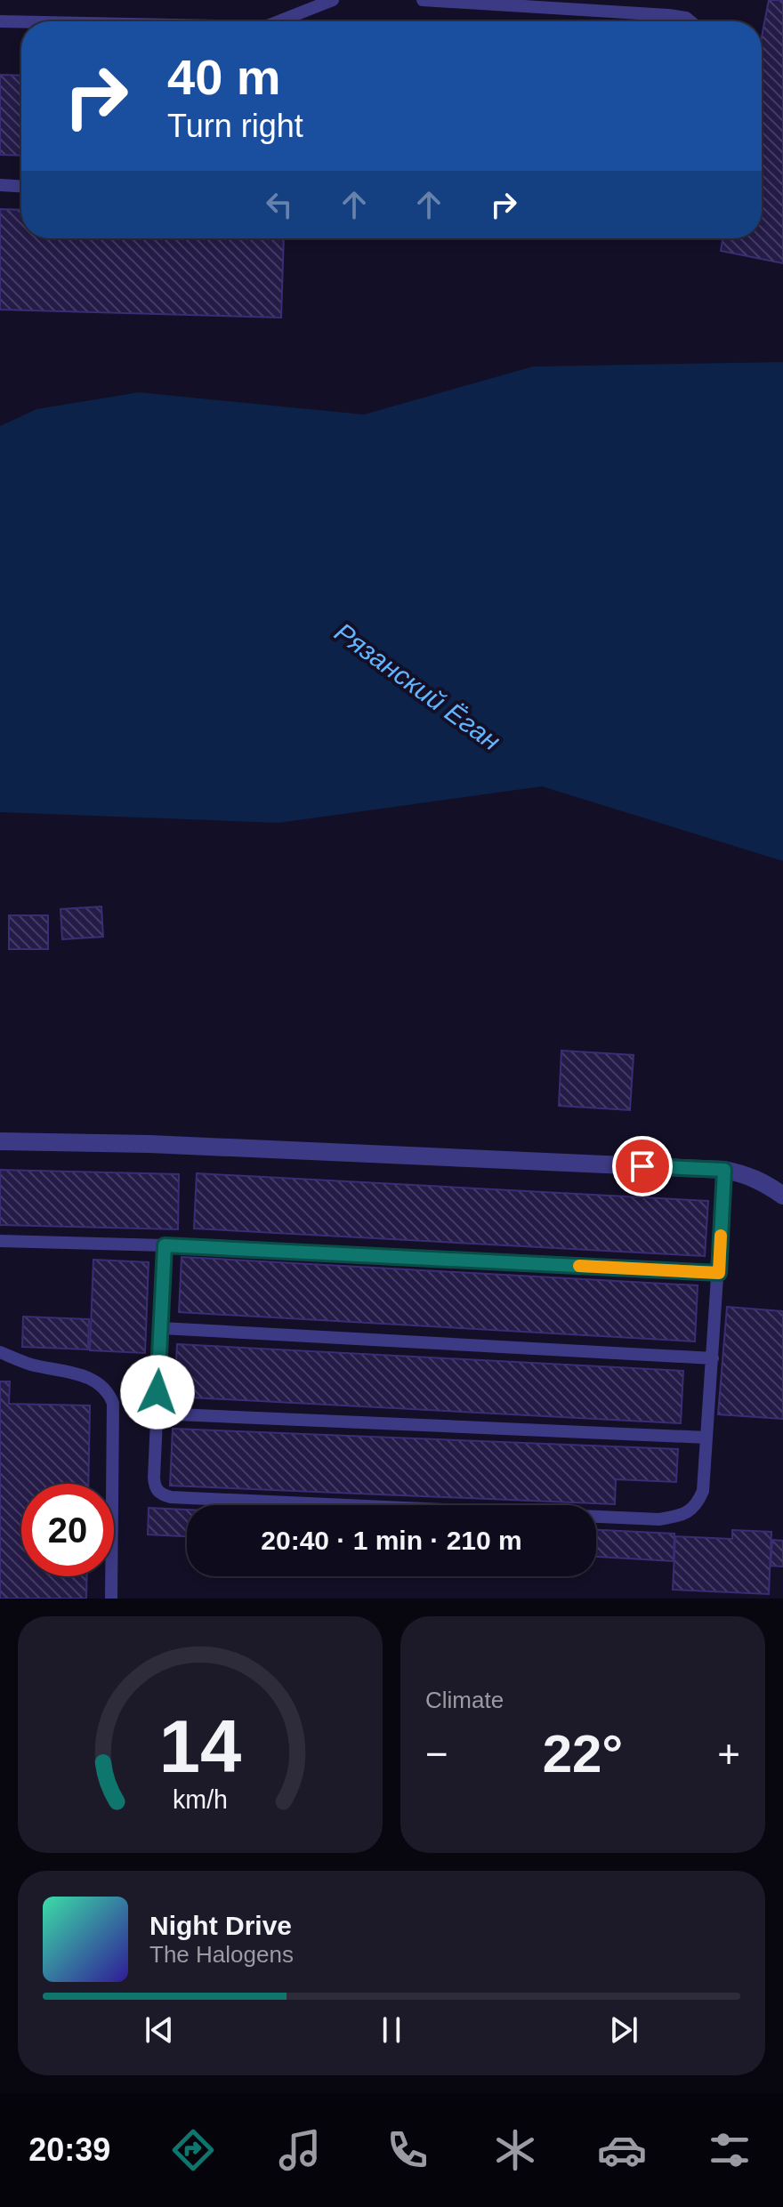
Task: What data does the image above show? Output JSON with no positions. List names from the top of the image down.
{
  "water": ["Рязанский Ёган"],
  "page": {
    "turn": ["40 m", "Turn right"],
    "limit": "20",
    "trip": "20:40 · 1 min · 210 m",
    "tile": "Climate",
    "heat": ["−", "22°", "+"],
    "song": ["Night Drive", "The Halogens"],
    "tabs": "20:39",
    "gauge": ["14", "km/h"]
  }
}
